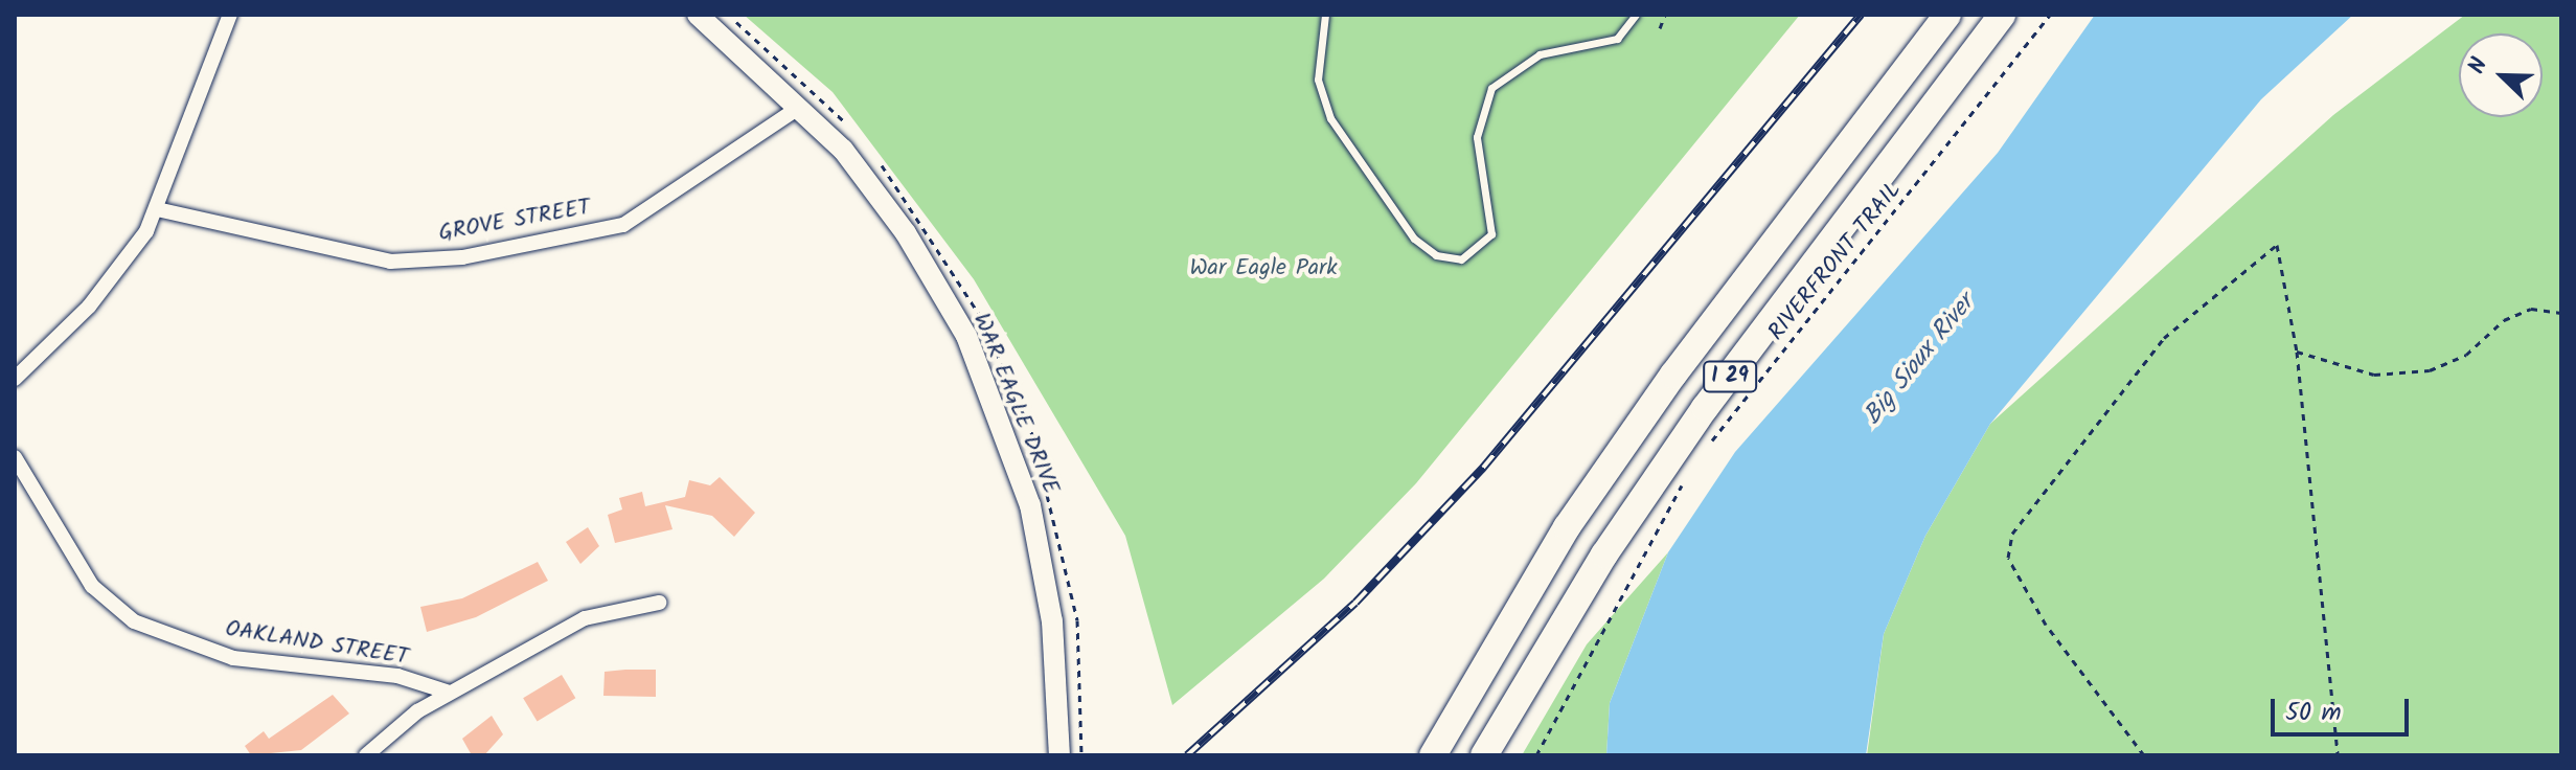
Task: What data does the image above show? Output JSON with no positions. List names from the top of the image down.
{
  "streets": {
    "highway": ["I 29"],
    "main road": ["WAR EAGLE DRIVE"],
    "street": ["GROVE STREET", "OAKLAND STREET"],
    "path": ["RIVERFRONT TRAIL"]
  },
  "crossings": [
    ["GROVE STREET", "WAR EAGLE DRIVE"]
  ],
  "water": ["Big Sioux River"],
  "parks": ["War Eagle Park"],
  "scale_bar": "50 m",
  "north": "top left"
}
